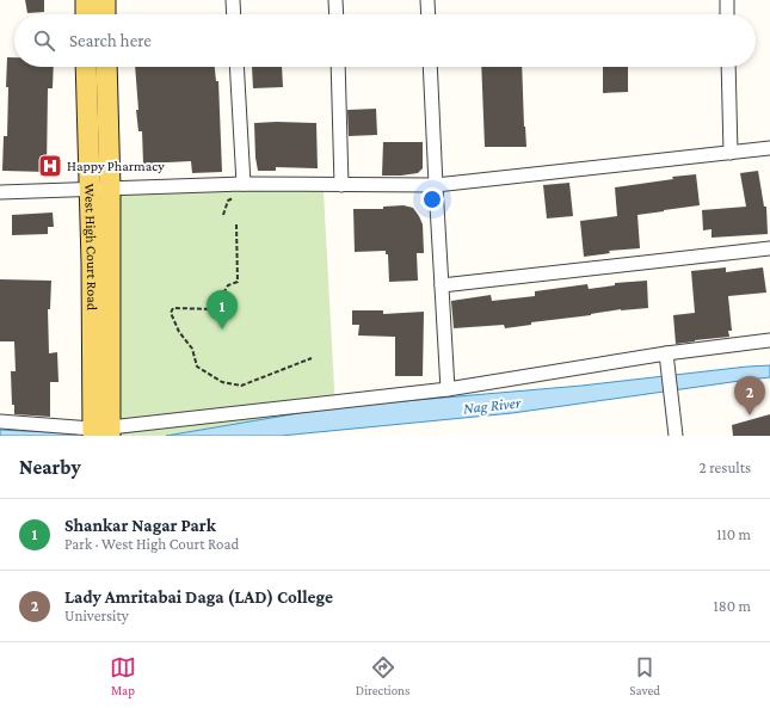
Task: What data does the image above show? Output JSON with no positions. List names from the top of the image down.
{
  "streets": {
    "main road": ["West High Court Road"]
  },
  "water": ["Nag River"],
  "places": {
    "hospital": ["Happy Pharmacy"]
  },
  "page": {
    "search": "Search here",
    "pins": ["1", "2"],
    "heading": ["Nearby", "2 results"],
    "list": [
      {
        "mark": "1",
        "name": "Shankar Nagar Park",
        "note": "Park · West High Court Road",
        "value": "110 m"
      },
      {
        "mark": "2",
        "name": "Lady Amritabai Daga (LAD) College",
        "note": "University",
        "value": "180 m"
      }
    ],
    "nav": ["Map", "Directions", "Saved"]
  }
}
